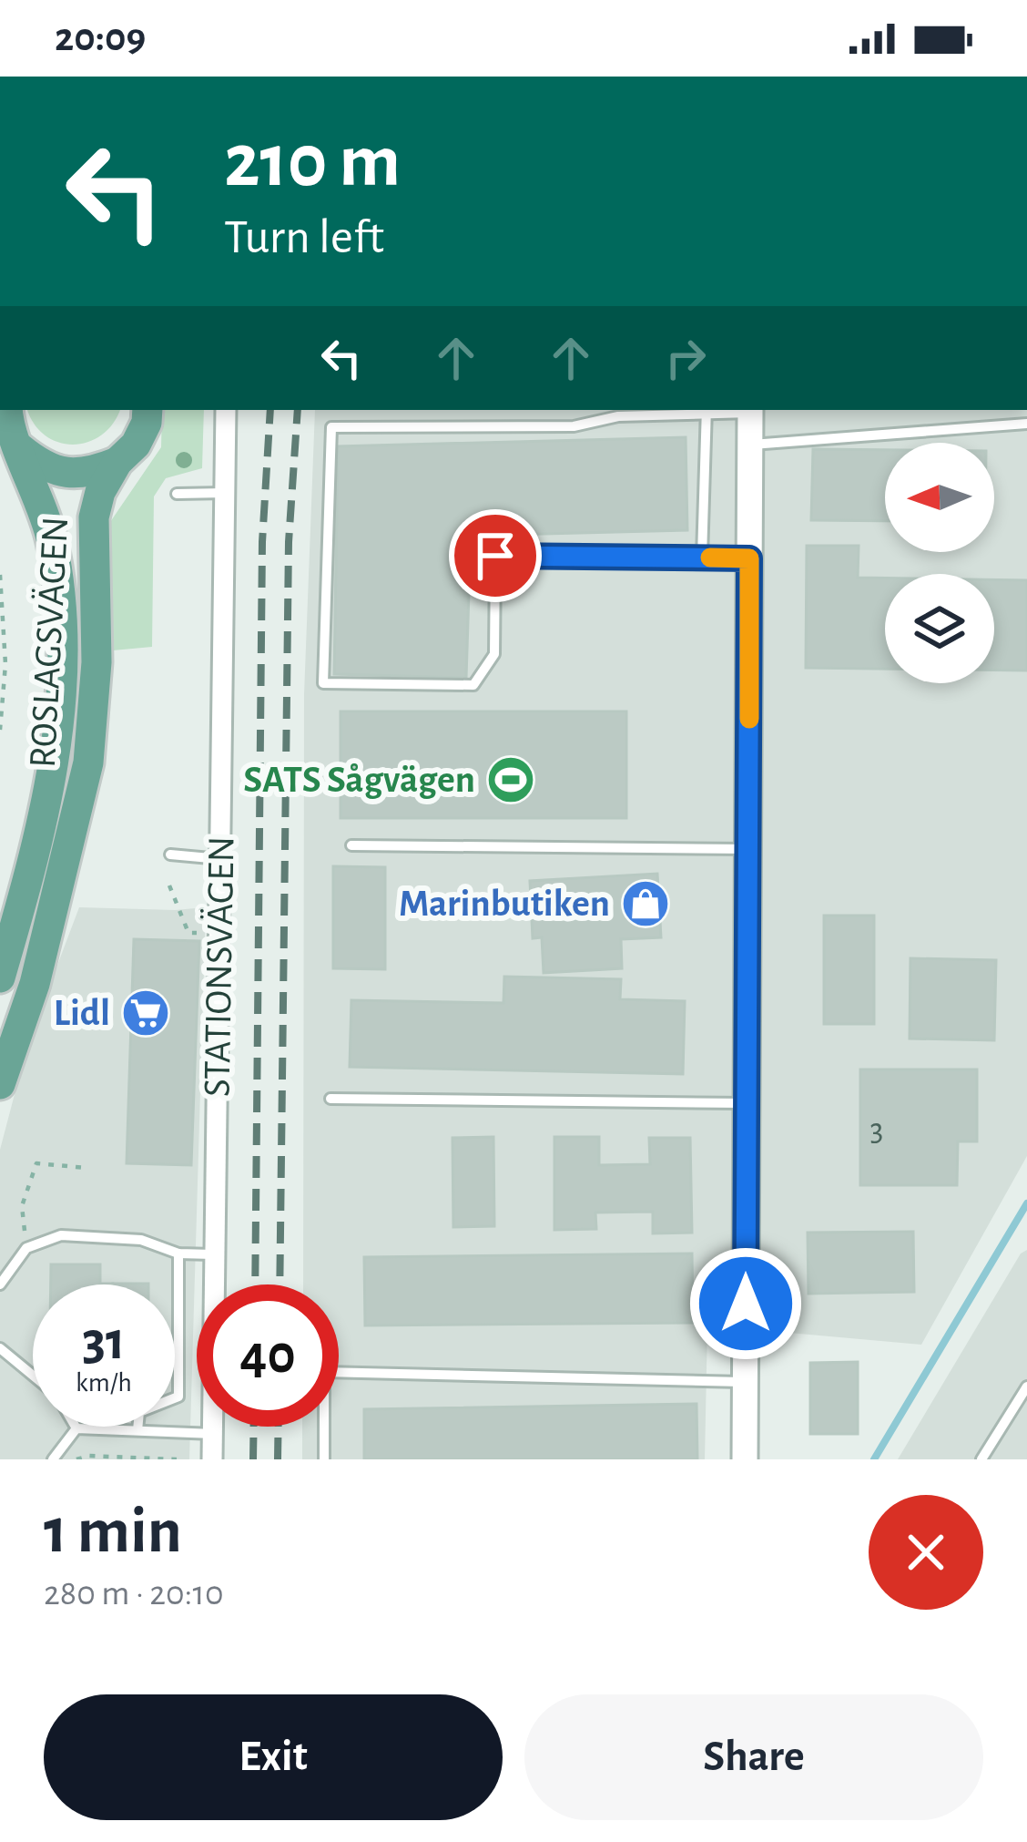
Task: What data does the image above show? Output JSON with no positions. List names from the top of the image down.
{
  "streets": {
    "main road": ["ROSLAGSVÄGEN"],
    "street": ["STATIONSVÄGEN"]
  },
  "places": {
    "sports": ["SATS Sågvägen"],
    "shop": ["Marinbutiken"],
    "supermarket": ["Lidl"]
  },
  "house_numbers": ["3"],
  "north": "left",
  "page": {
    "status": "20:09",
    "turn": ["210 m", "Turn left"],
    "speed": "31 km/h",
    "limit": "40",
    "heading": ["1 min", "280 m · 20:10"],
    "buttons": ["Exit", "Share"]
  }
}
